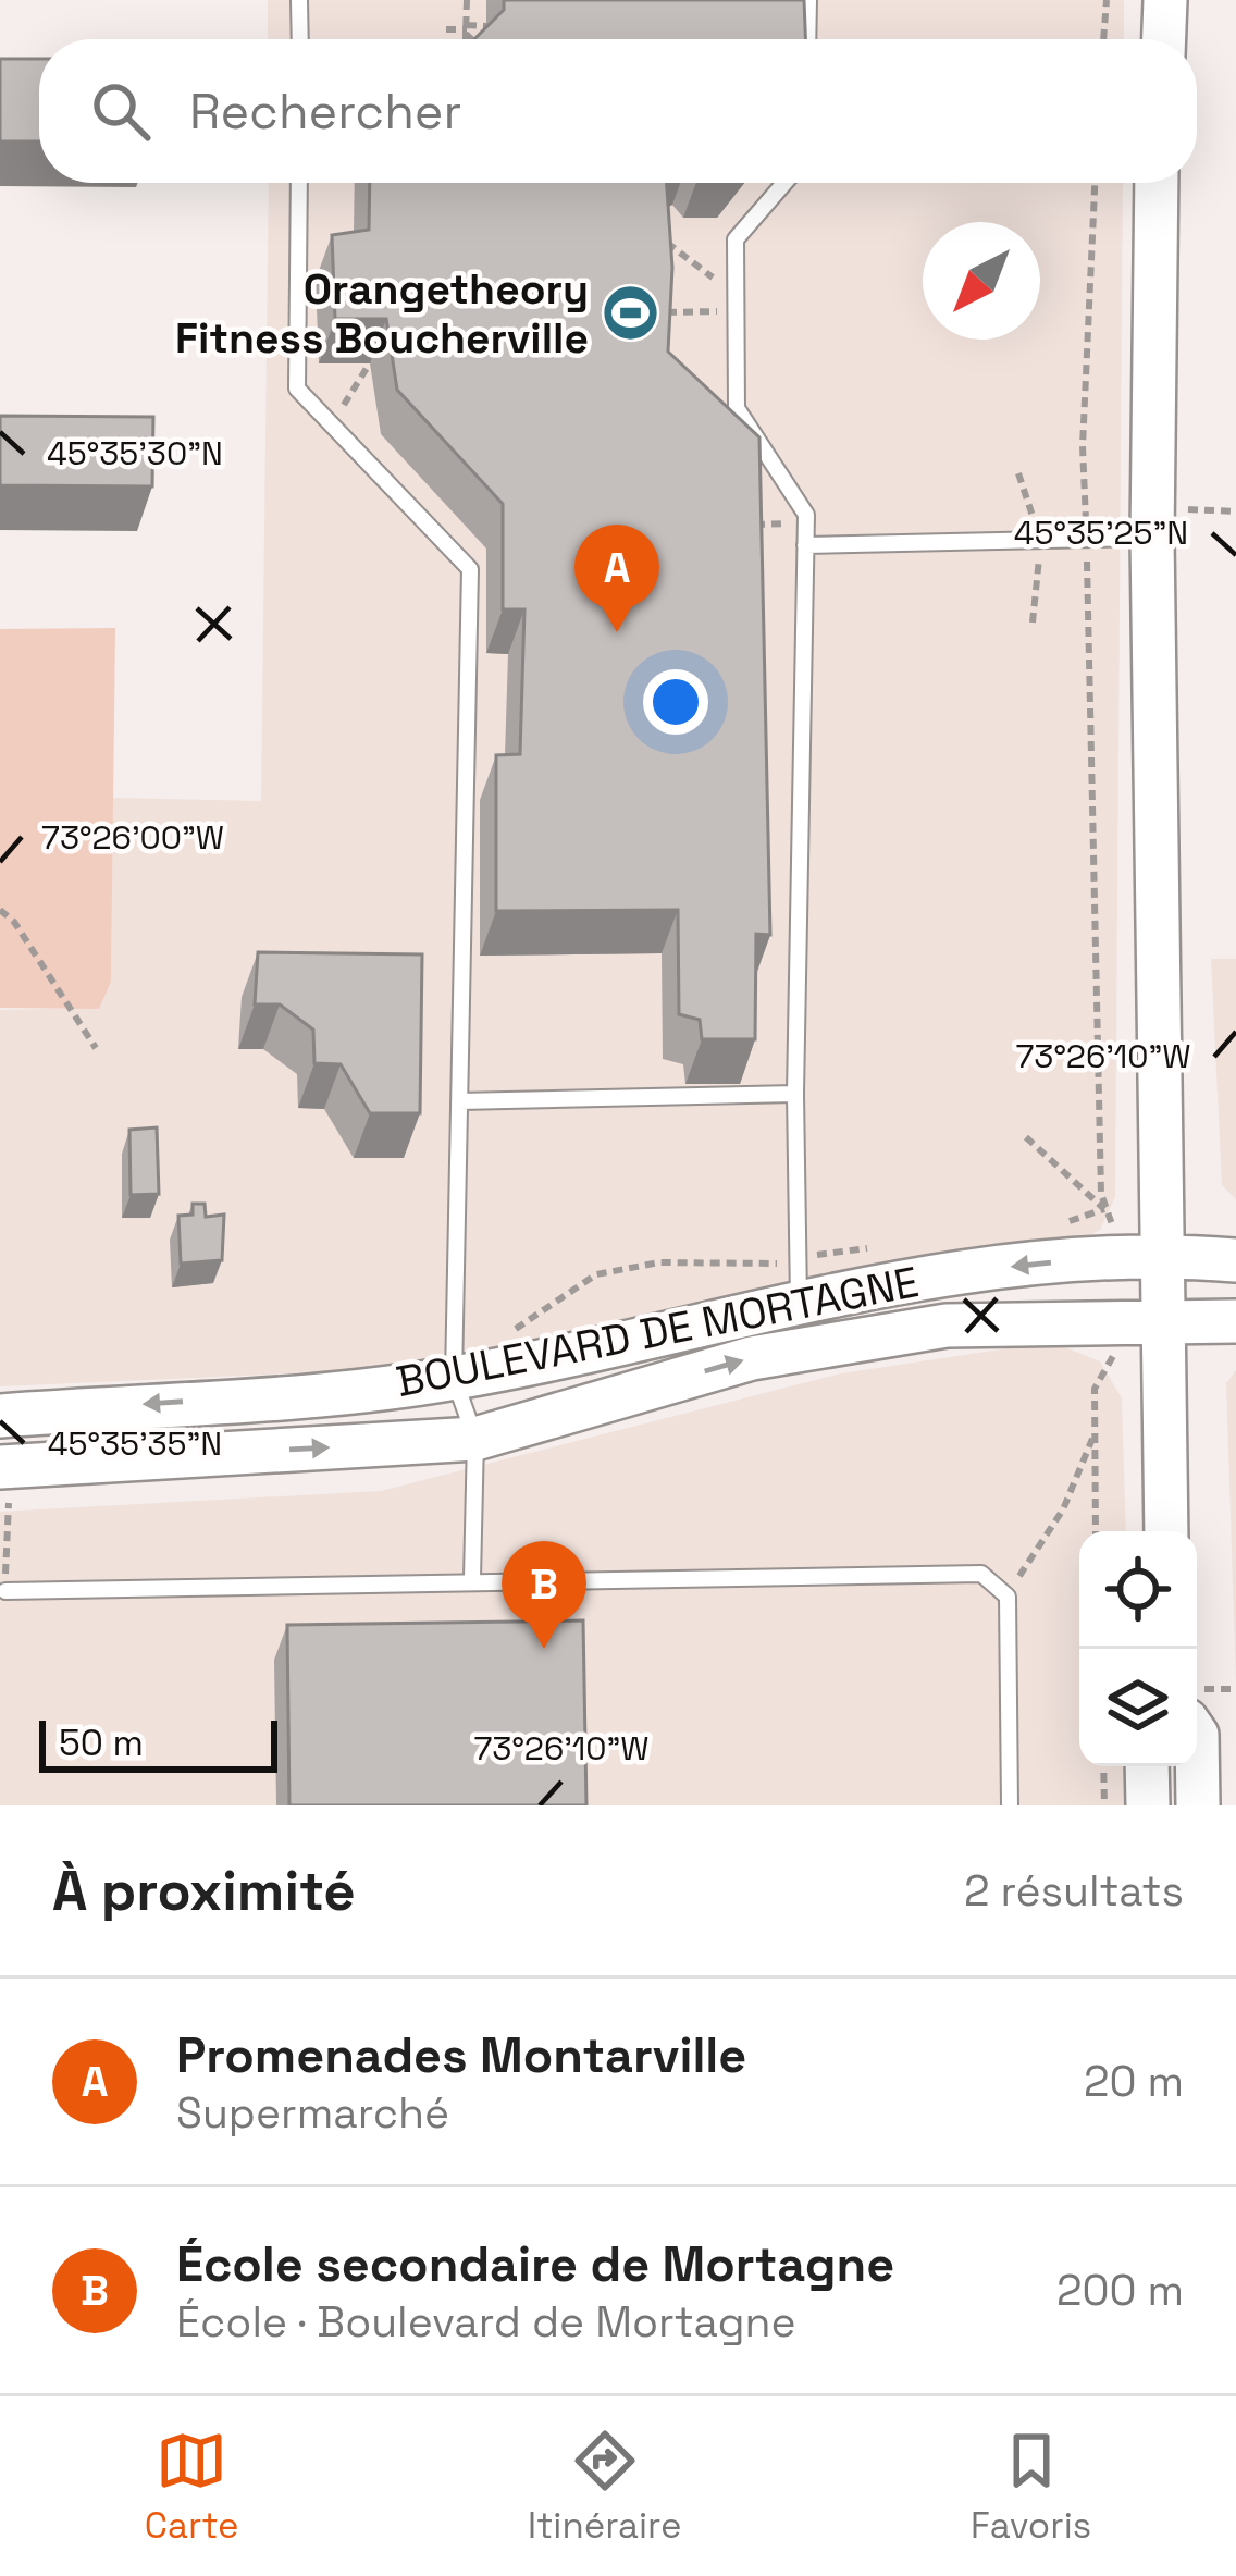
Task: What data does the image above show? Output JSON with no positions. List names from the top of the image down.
{
  "streets": {
    "street": ["BOULEVARD DE MORTAGNE"]
  },
  "places": {
    "sports": ["Orangetheory Fitness Boucherville"]
  },
  "scale_bar": "50 m",
  "north": "bottom left",
  "page": {
    "search": "Rechercher",
    "pins": ["A", "B"],
    "scale": "50 m",
    "heading": ["À proximité", "2 résultats"],
    "list": [
      {
        "mark": "A",
        "name": "Promenades Montarville",
        "note": "Supermarché",
        "value": "20 m"
      },
      {
        "mark": "B",
        "name": "École secondaire de Mortagne",
        "note": "École · Boulevard de Mortagne",
        "value": "200 m"
      }
    ],
    "nav": ["Carte", "Itinéraire", "Favoris"]
  },
  "coordinates": [
    "45°35'30\"N",
    "45°35'25\"N",
    "73°26'00\"W",
    "73°26'10\"W",
    "45°35'35\"N"
  ]
}
